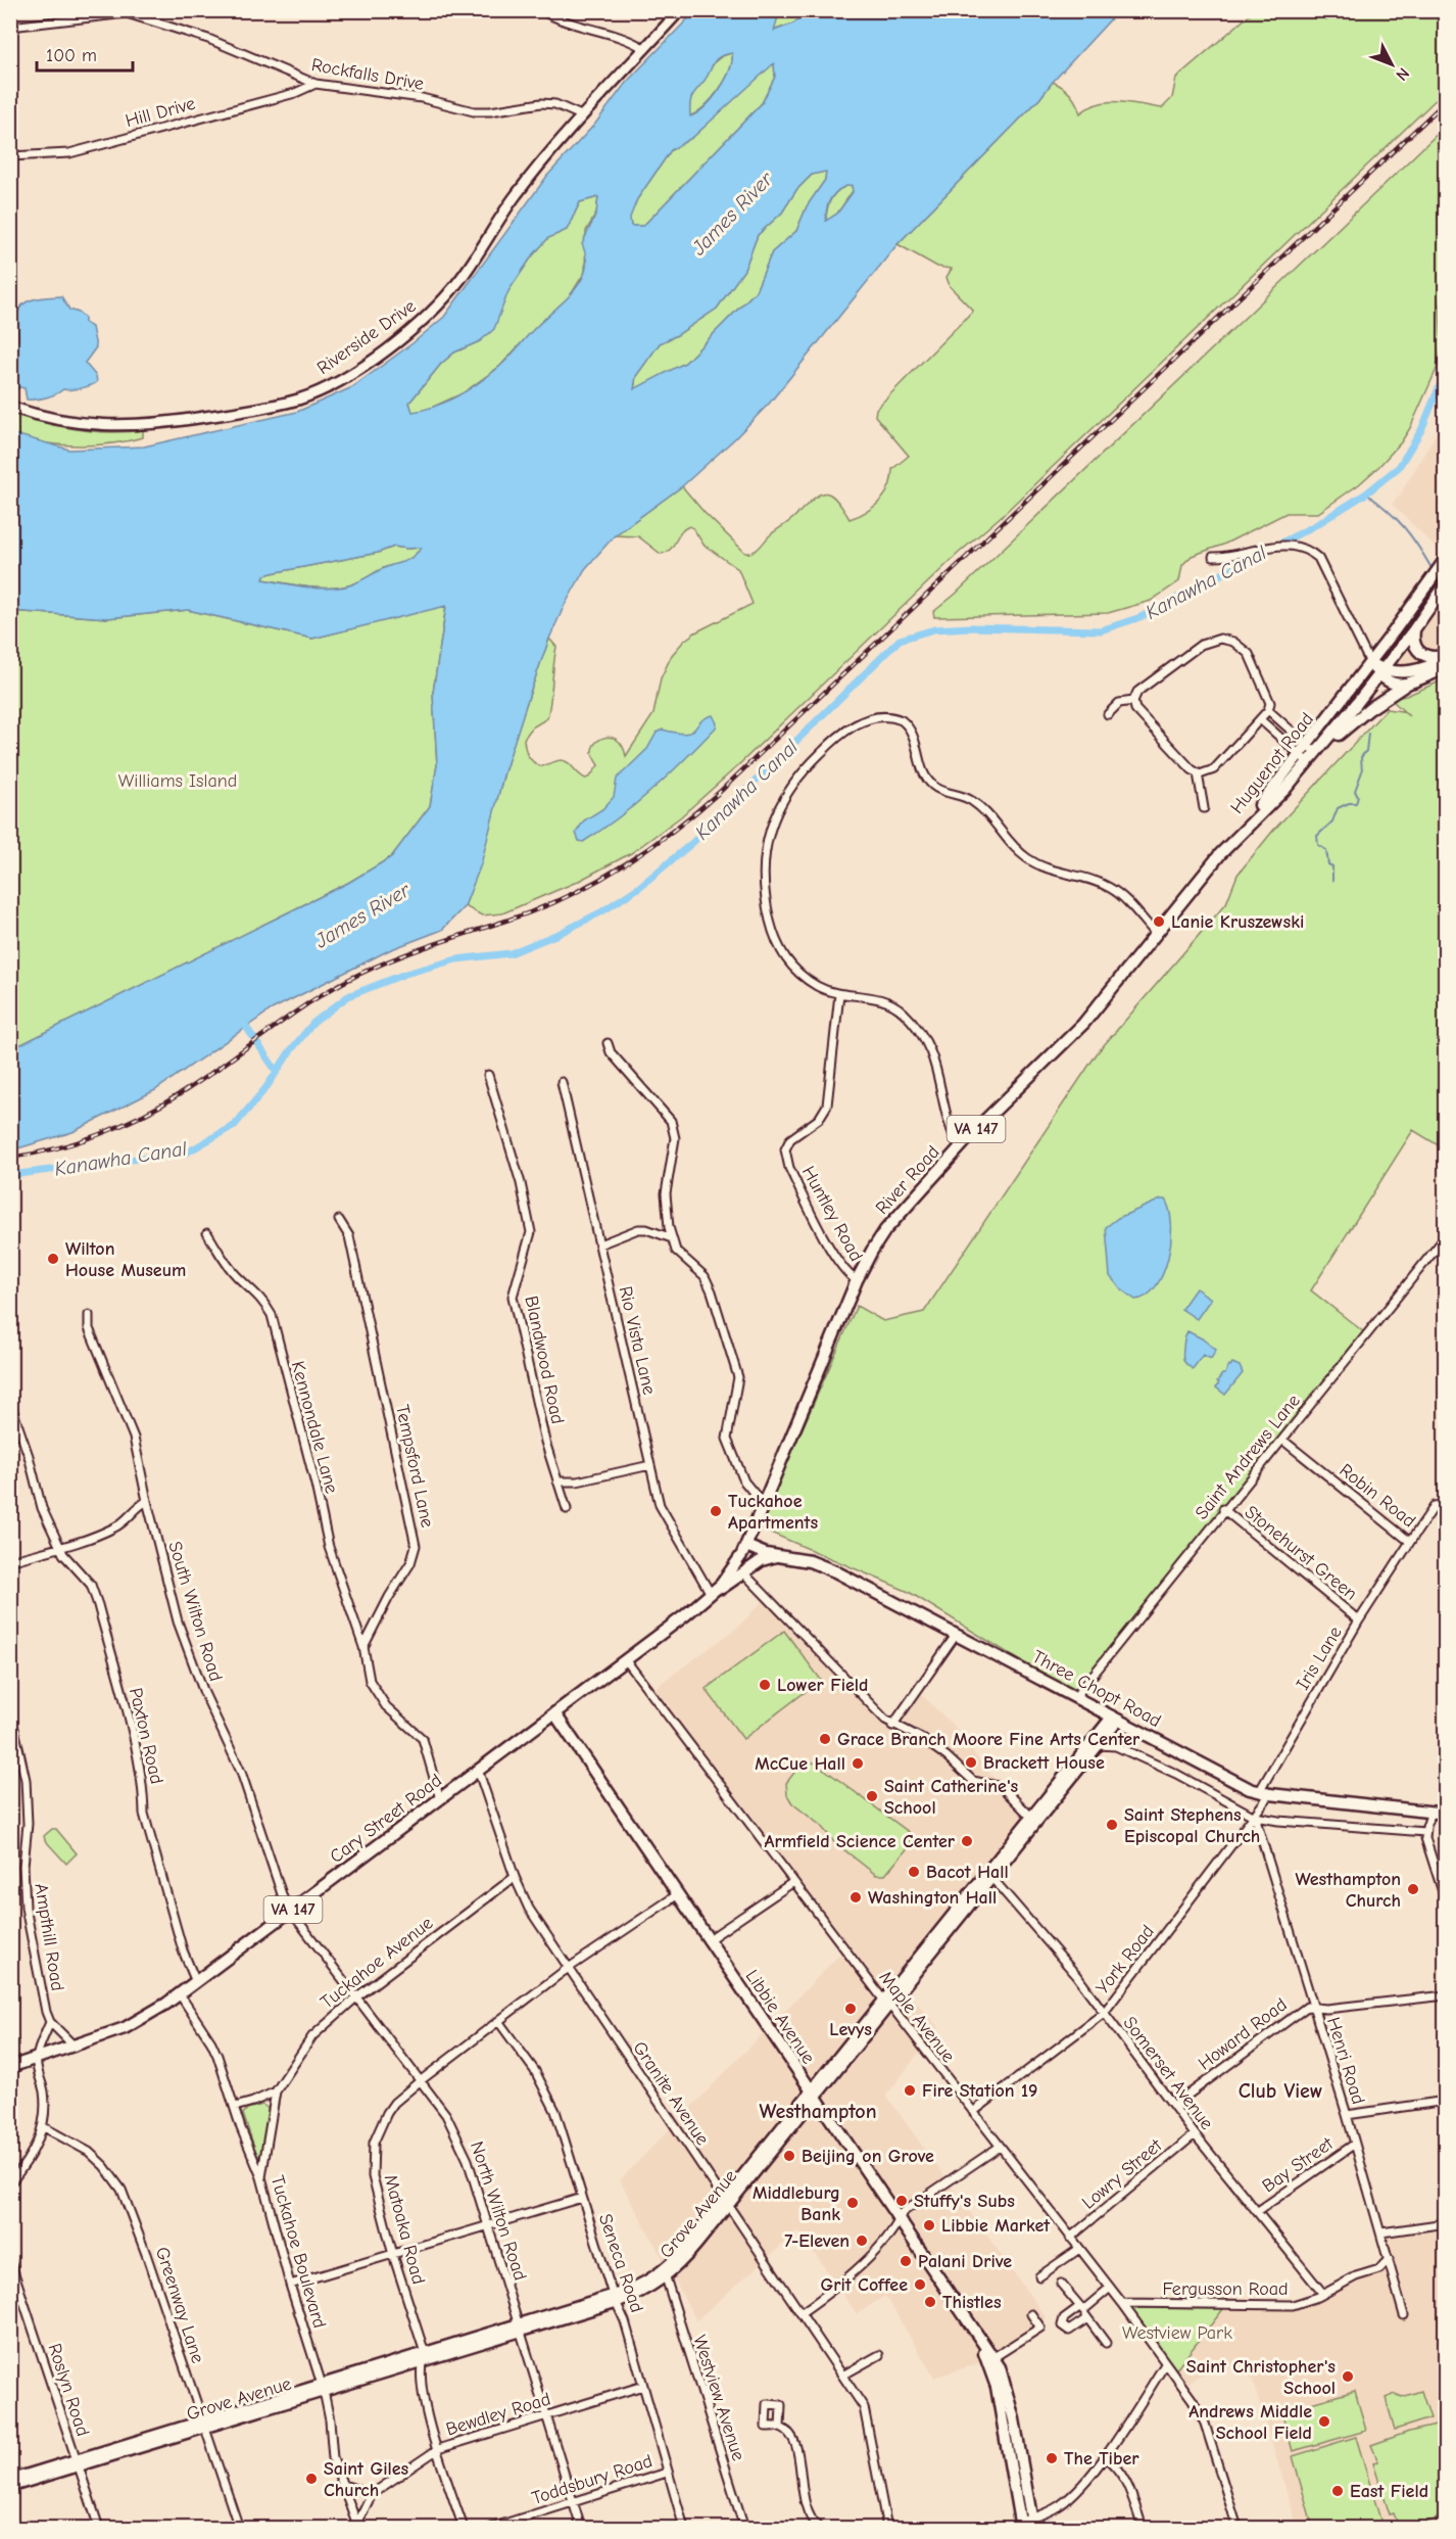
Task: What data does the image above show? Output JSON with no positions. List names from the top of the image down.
{
  "streets": {
    "main road": [
      "Huguenot Road",
      "VA 147",
      "River Road",
      "Three Chopt Road",
      "Cary Street Road",
      "Libbie Avenue"
    ],
    "street": [
      "Rockfalls Drive",
      "Hill Drive",
      "Riverside Drive",
      "Huntley Road",
      "Rio Vista Lane",
      "Blandwood Road",
      "Kennondale Lane",
      "Saint Andrews Lane",
      "Tempsford Lane",
      "Robin Road",
      "Stonehurst Green",
      "South Wilton Road",
      "Iris Lane",
      "Paxton Road",
      "Ampthill Road",
      "York Road",
      "Tuckahoe Avenue",
      "Maple Avenue",
      "Howard Road",
      "Henri Road",
      "Somerset Avenue",
      "Granite Avenue",
      "Bay Street",
      "Lowry Street",
      "North Wilton Road",
      "Grove Avenue",
      "Matoaka Road",
      "Tuckahoe Boulevard",
      "Seneca Road",
      "Fergusson Road",
      "Greenway Lane",
      "Roslyn Road",
      "Westview Avenue",
      "Bewdley Road",
      "Toddsbury Road"
    ]
  },
  "crossings": [
    ["Rockfalls Drive", "Hill Drive"],
    ["Rockfalls Drive", "Riverside Drive"],
    ["Huguenot Road", "River Road"],
    ["River Road", "Huntley Road"],
    ["River Road", "Three Chopt Road"],
    ["River Road", "Cary Street Road"],
    ["Rio Vista Lane", "Cary Street Road"],
    ["Kennondale Lane", "Tempsford Lane"],
    ["Saint Andrews Lane", "Robin Road"],
    ["Saint Andrews Lane", "Stonehurst Green"],
    ["Saint Andrews Lane", "Three Chopt Road"],
    ["Robin Road", "Iris Lane"],
    ["Stonehurst Green", "Iris Lane"],
    ["South Wilton Road", "Cary Street Road"],
    ["South Wilton Road", "North Wilton Road"],
    ["Iris Lane", "Three Chopt Road"],
    ["Iris Lane", "York Road"],
    ["Three Chopt Road", "Cary Street Road"],
    ["Three Chopt Road", "York Road"],
    ["Three Chopt Road", "Grove Avenue"],
    ["Paxton Road", "Cary Street Road"],
    ["Cary Street Road", "Libbie Avenue"],
    ["Cary Street Road", "Maple Avenue"],
    ["Cary Street Road", "Granite Avenue"],
    ["Cary Street Road", "North Wilton Road"],
    ["Cary Street Road", "Tuckahoe Boulevard"],
    ["York Road", "Maple Avenue"],
    ["York Road", "Henri Road"],
    ["York Road", "Somerset Avenue"],
    ["Tuckahoe Avenue", "Granite Avenue"],
    ["Tuckahoe Avenue", "North Wilton Road"],
    ["Tuckahoe Avenue", "Tuckahoe Boulevard"],
    ["Libbie Avenue", "Grove Avenue"],
    ["Libbie Avenue", "Matoaka Road"],
    ["Maple Avenue", "Lowry Street"],
    ["Maple Avenue", "Grove Avenue"],
    ["Maple Avenue", "Fergusson Road"],
    ["Howard Road", "Henri Road"],
    ["Howard Road", "Somerset Avenue"],
    ["Henri Road", "Bay Street"],
    ["Henri Road", "Fergusson Road"],
    ["Somerset Avenue", "Bay Street"],
    ["Somerset Avenue", "Lowry Street"],
    ["Somerset Avenue", "Grove Avenue"],
    ["Somerset Avenue", "Fergusson Road"],
    ["Granite Avenue", "Grove Avenue"],
    ["Granite Avenue", "Matoaka Road"],
    ["North Wilton Road", "Grove Avenue"],
    ["North Wilton Road", "Matoaka Road"],
    ["North Wilton Road", "Bewdley Road"],
    ["North Wilton Road", "Toddsbury Road"],
    ["Grove Avenue", "Matoaka Road"],
    ["Grove Avenue", "Tuckahoe Boulevard"],
    ["Grove Avenue", "Seneca Road"],
    ["Grove Avenue", "Greenway Lane"],
    ["Grove Avenue", "Roslyn Road"],
    ["Grove Avenue", "Westview Avenue"],
    ["Matoaka Road", "Seneca Road"],
    ["Matoaka Road", "Bewdley Road"],
    ["Tuckahoe Boulevard", "Bewdley Road"],
    ["Seneca Road", "Bewdley Road"],
    ["Seneca Road", "Toddsbury Road"]
  ],
  "districts": ["Club View", "Westhampton"],
  "water": ["James River", "Kanawha Canal"],
  "parks": ["Williams Island", "Westview Park"],
  "places": [
    "Lanie Kruszewski",
    "Wilton House Museum",
    "Tuckahoe Apartments",
    "Lower Field",
    "Grace Branch Moore Fine Arts Center",
    "Brackett House",
    "McCue Hall",
    "Saint Catherine's School",
    "Saint Stephens Episcopal Church",
    "Armfield Science Center",
    "Bacot Hall",
    "Westhampton Church",
    "Washington Hall",
    "Levys",
    "Fire Station 19",
    "Beijing on Grove",
    "Stuffy's Subs",
    "Middleburg Bank",
    "Libbie Market",
    "7-Eleven",
    "Palani Drive",
    "Grit Coffee",
    "Thistles",
    "Saint Christopher's School",
    "Andrews Middle School Field",
    "The Tiber",
    "Saint Giles Church",
    "East Field"
  ],
  "scale_bar": "100 m",
  "north": "bottom right"
}
